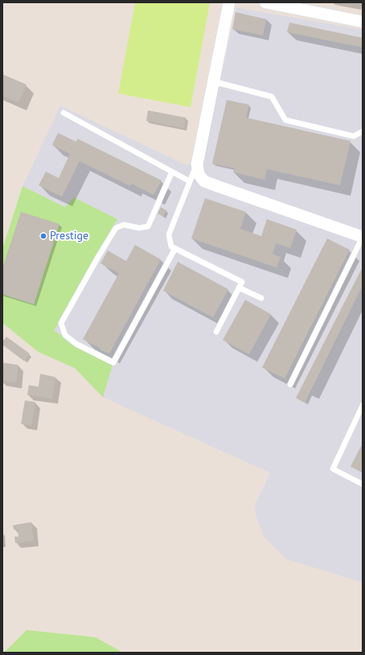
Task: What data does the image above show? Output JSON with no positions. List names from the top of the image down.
{
  "places": ["Prestige"]
}
